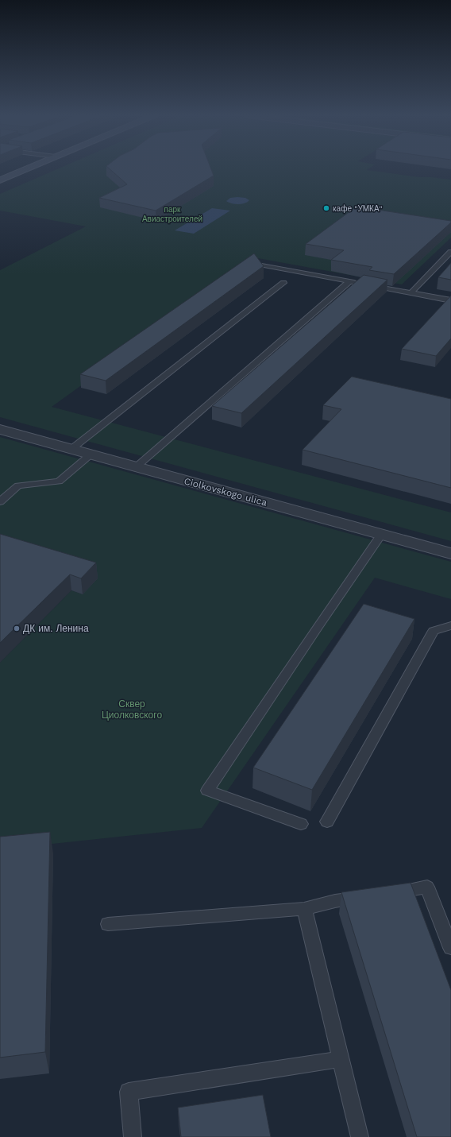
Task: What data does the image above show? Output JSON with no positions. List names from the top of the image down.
{
  "streets": {
    "street": ["Ciolkovskogo ulica"]
  },
  "parks": ["парк Авиастроителей", "Сквер Циолковского"],
  "places": ["кафе \"УМКА\"", "ДК им. Ленина"]
}
